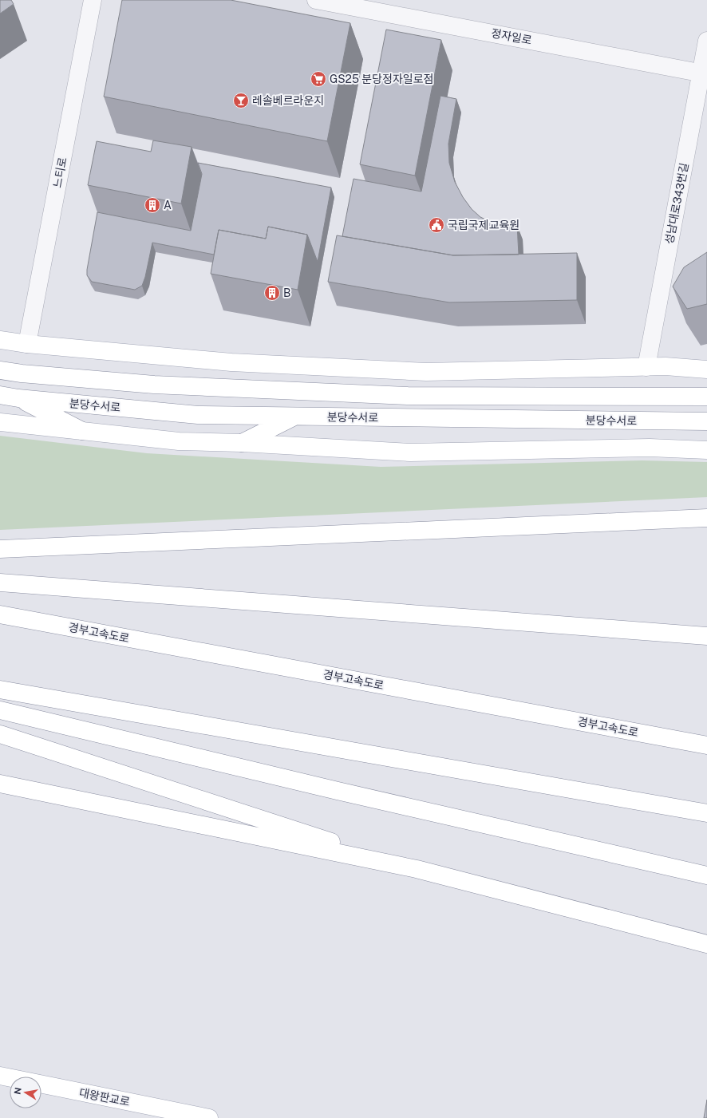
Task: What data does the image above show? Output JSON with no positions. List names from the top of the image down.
{
  "streets": {
    "main road": ["분당수서로", "경부고속도로", "대왕판교로"],
    "street": ["정자일로", "느티로", "성남대로343번길"]
  },
  "crossings": [
    ["정자일로", "성남대로343번길"]
  ],
  "places": {
    "supermarket": ["GS25 분당정자일로점"],
    "bar": ["레솔베르라운지"],
    "building": ["A", "B"],
    "public building": ["국립국제교육원"]
  },
  "north": "left"
}
